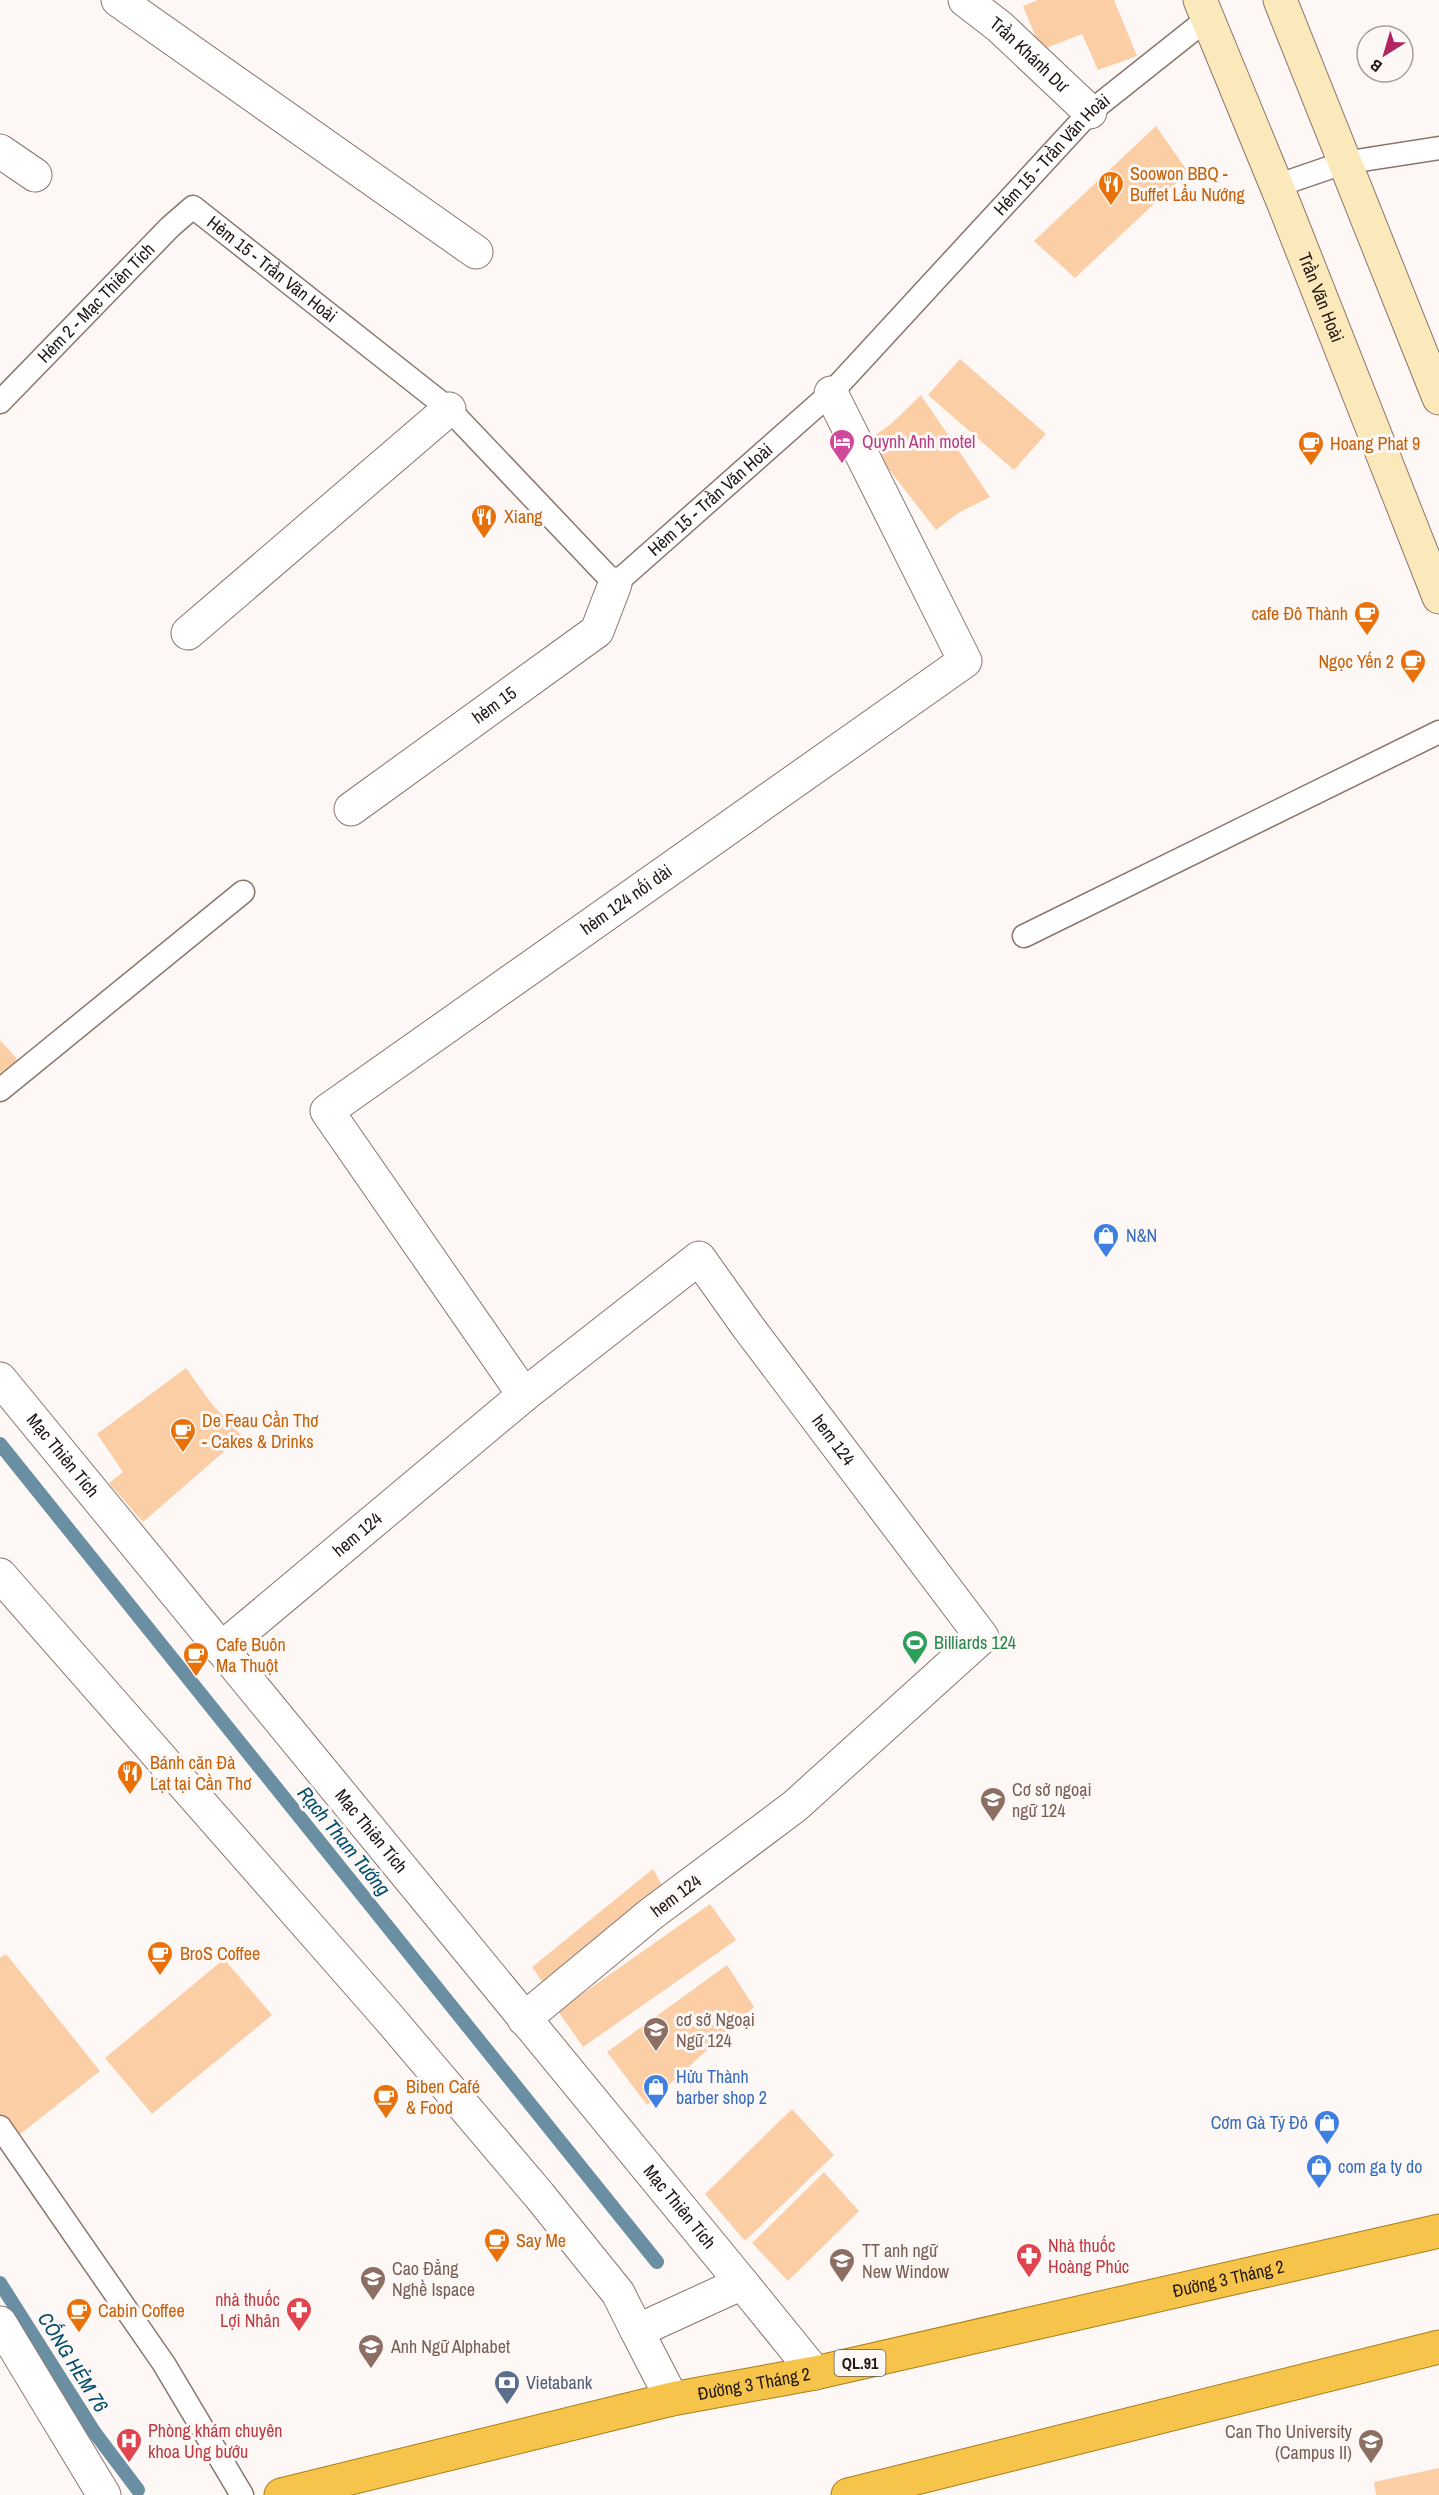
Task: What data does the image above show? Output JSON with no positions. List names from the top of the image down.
{
  "streets": {
    "highway": ["Đường 3 Tháng 2", "QL.91"],
    "main road": ["Trần Văn Hoài"],
    "street": [
      "Trần Khánh Dư",
      "hẻm 15",
      "hẻm 124 nối dài",
      "hem 124",
      "Mạc Thiên Tích"
    ],
    "lane": ["Hẻm 15 - Trần Văn Hoài", "Hẻm 2 - Mạc Thiên Tích"]
  },
  "crossings": [
    ["Trần Khánh Dư", "Hẻm 15 - Trần Văn Hoài"],
    ["Hẻm 15 - Trần Văn Hoài", "Trần Văn Hoài"],
    ["Hẻm 15 - Trần Văn Hoài", "Hẻm 2 - Mạc Thiên Tích"],
    ["Hẻm 15 - Trần Văn Hoài", "hẻm 15"],
    ["Hẻm 15 - Trần Văn Hoài", "hẻm 124 nối dài"],
    ["hẻm 124 nối dài", "hem 124"],
    ["hem 124", "Mạc Thiên Tích"],
    ["Mạc Thiên Tích", "Đường 3 Tháng 2"]
  ],
  "water": ["Rạch Tham Tướng", "CỐNG HẺM 76"],
  "places": {
    "restaurant": ["Soowon BBQ - Buffet Lẩu Nướng", "Xiang", "Bánh căn Đà Lạt tại Cần Thơ"],
    "hotel": ["Quynh Anh motel"],
    "cafe": [
      "Hoang Phat 9",
      "cafe Đô Thành",
      "Ngọc Yến 2",
      "De Feau Cần Thơ - Cakes & Drinks",
      "Cafe Buôn Ma Thuột",
      "BroS Coffee",
      "Biben Café & Food",
      "Say Me",
      "Cabin Coffee"
    ],
    "shop": [
      "N&N",
      "Hửu Thành barber shop 2",
      "Cơm Gà Tý Đô",
      "com ga ty do"
    ],
    "sports": ["Billiards 124"],
    "school or university": [
      "Cơ sở ngoại ngữ 124",
      "cơ sở Ngoại Ngữ 124",
      "TT anh ngữ New Window",
      "Cao Đẳng Nghề Ispace",
      "Anh Ngữ Alphabet",
      "Can Tho University (Campus II)"
    ],
    "pharmacy": ["Nhà thuốc Hoàng Phúc", "nhà thuốc Lợi Nhân"],
    "bank": ["Vietabank"],
    "hospital": ["Phòng khám chuyên khoa Ung bướu"]
  },
  "north": "bottom left"
}
